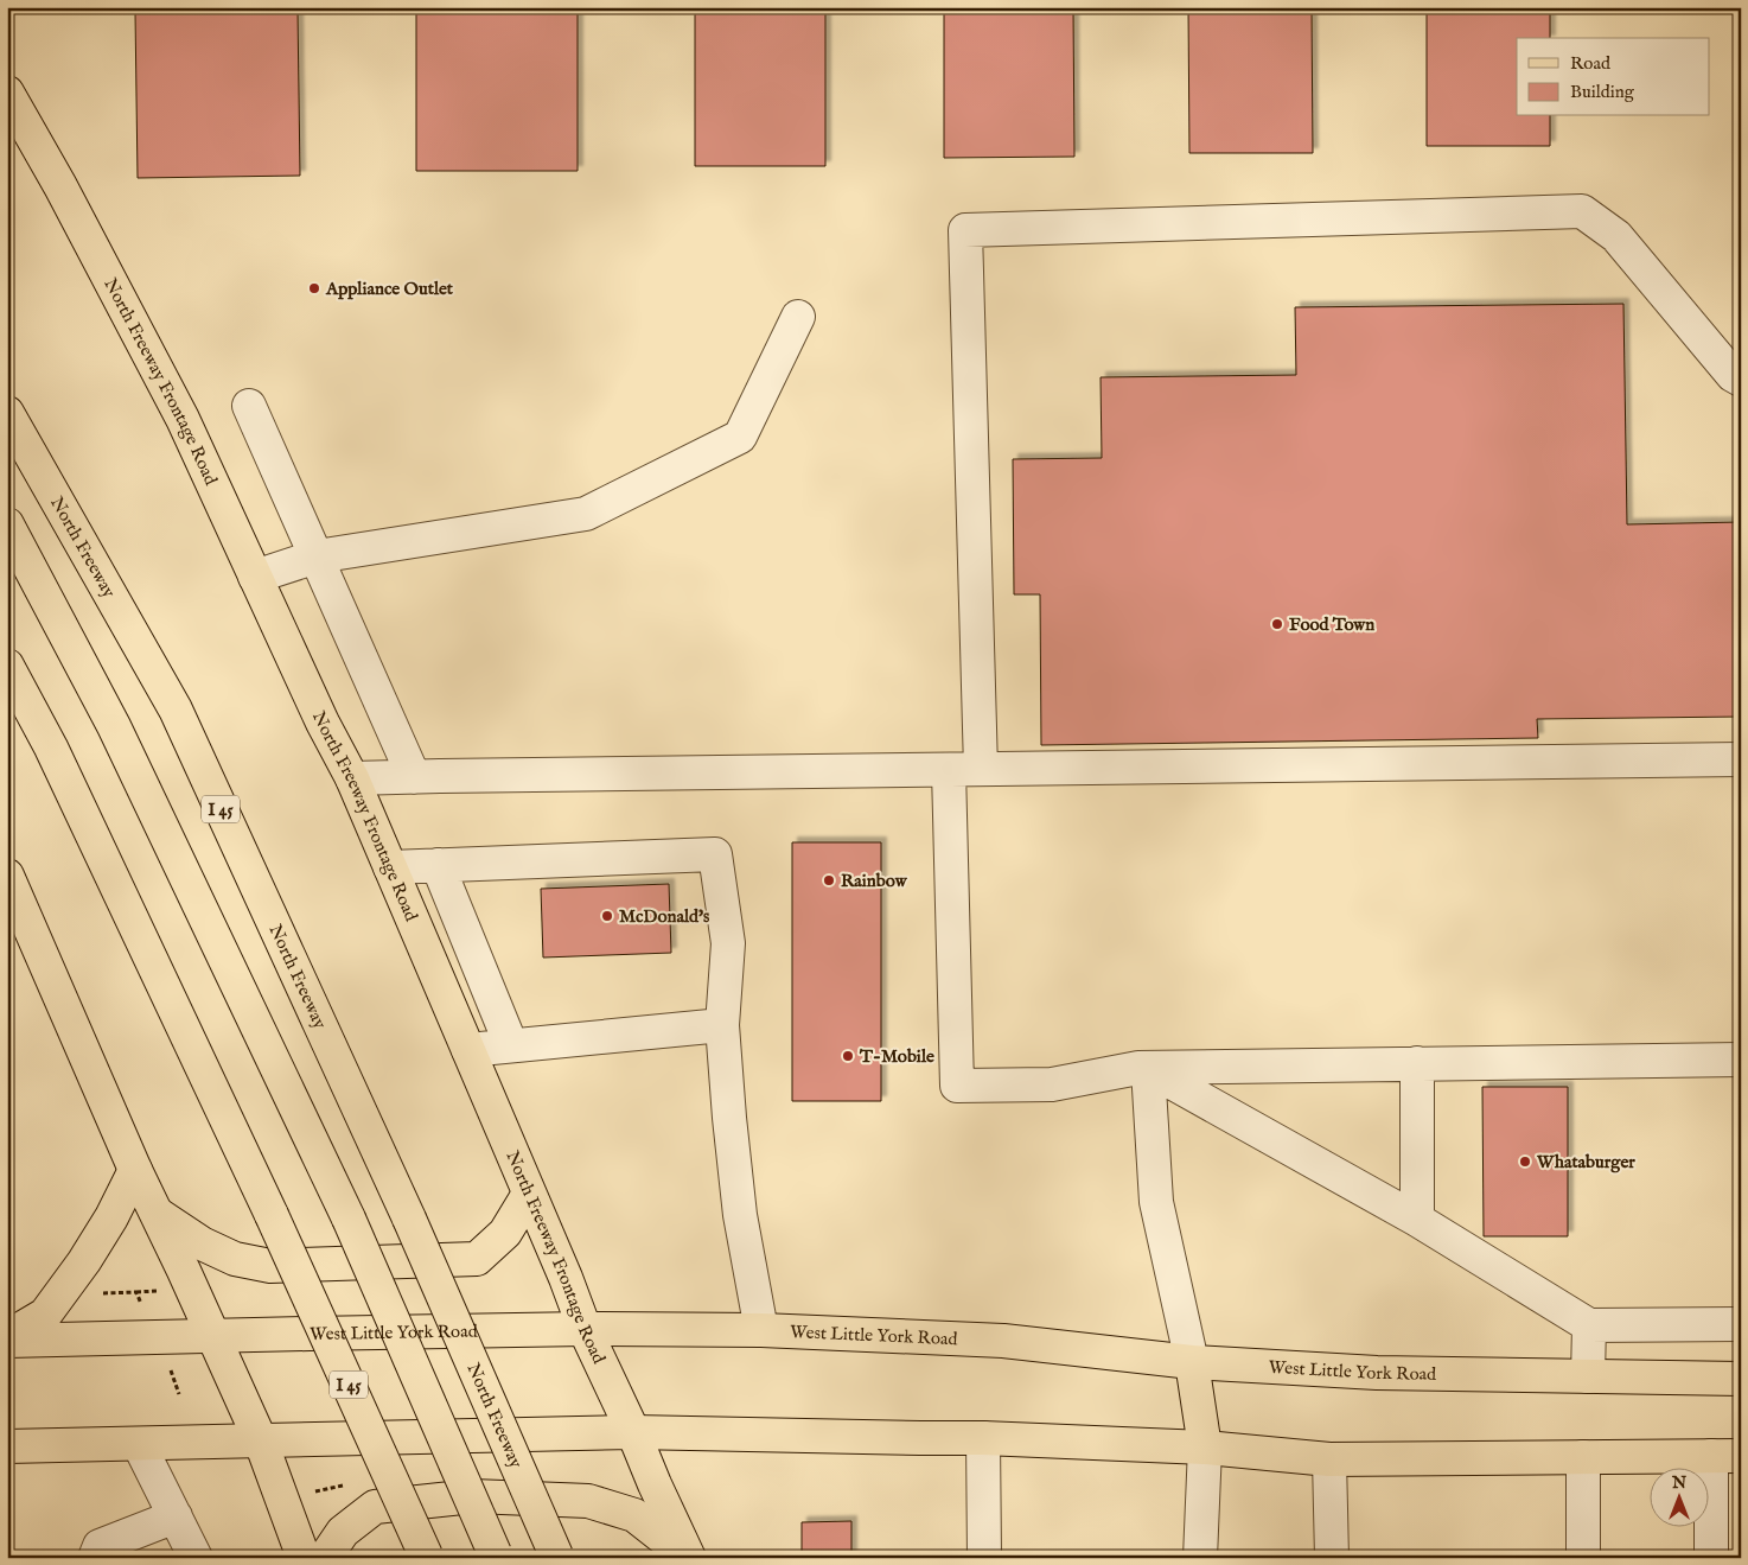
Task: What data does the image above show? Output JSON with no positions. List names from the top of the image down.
{
  "streets": {
    "main road": [
      "North Freeway Frontage Road",
      "North Freeway",
      "I 45",
      "West Little York Road"
    ]
  },
  "crossings": [
    ["North Freeway Frontage Road", "West Little York Road"]
  ],
  "places": [
    "Appliance Outlet",
    "Food Town",
    "Rainbow",
    "McDonald's",
    "T-Mobile",
    "Whataburger"
  ],
  "legend": ["Road", "Building"],
  "north": "top"
}
